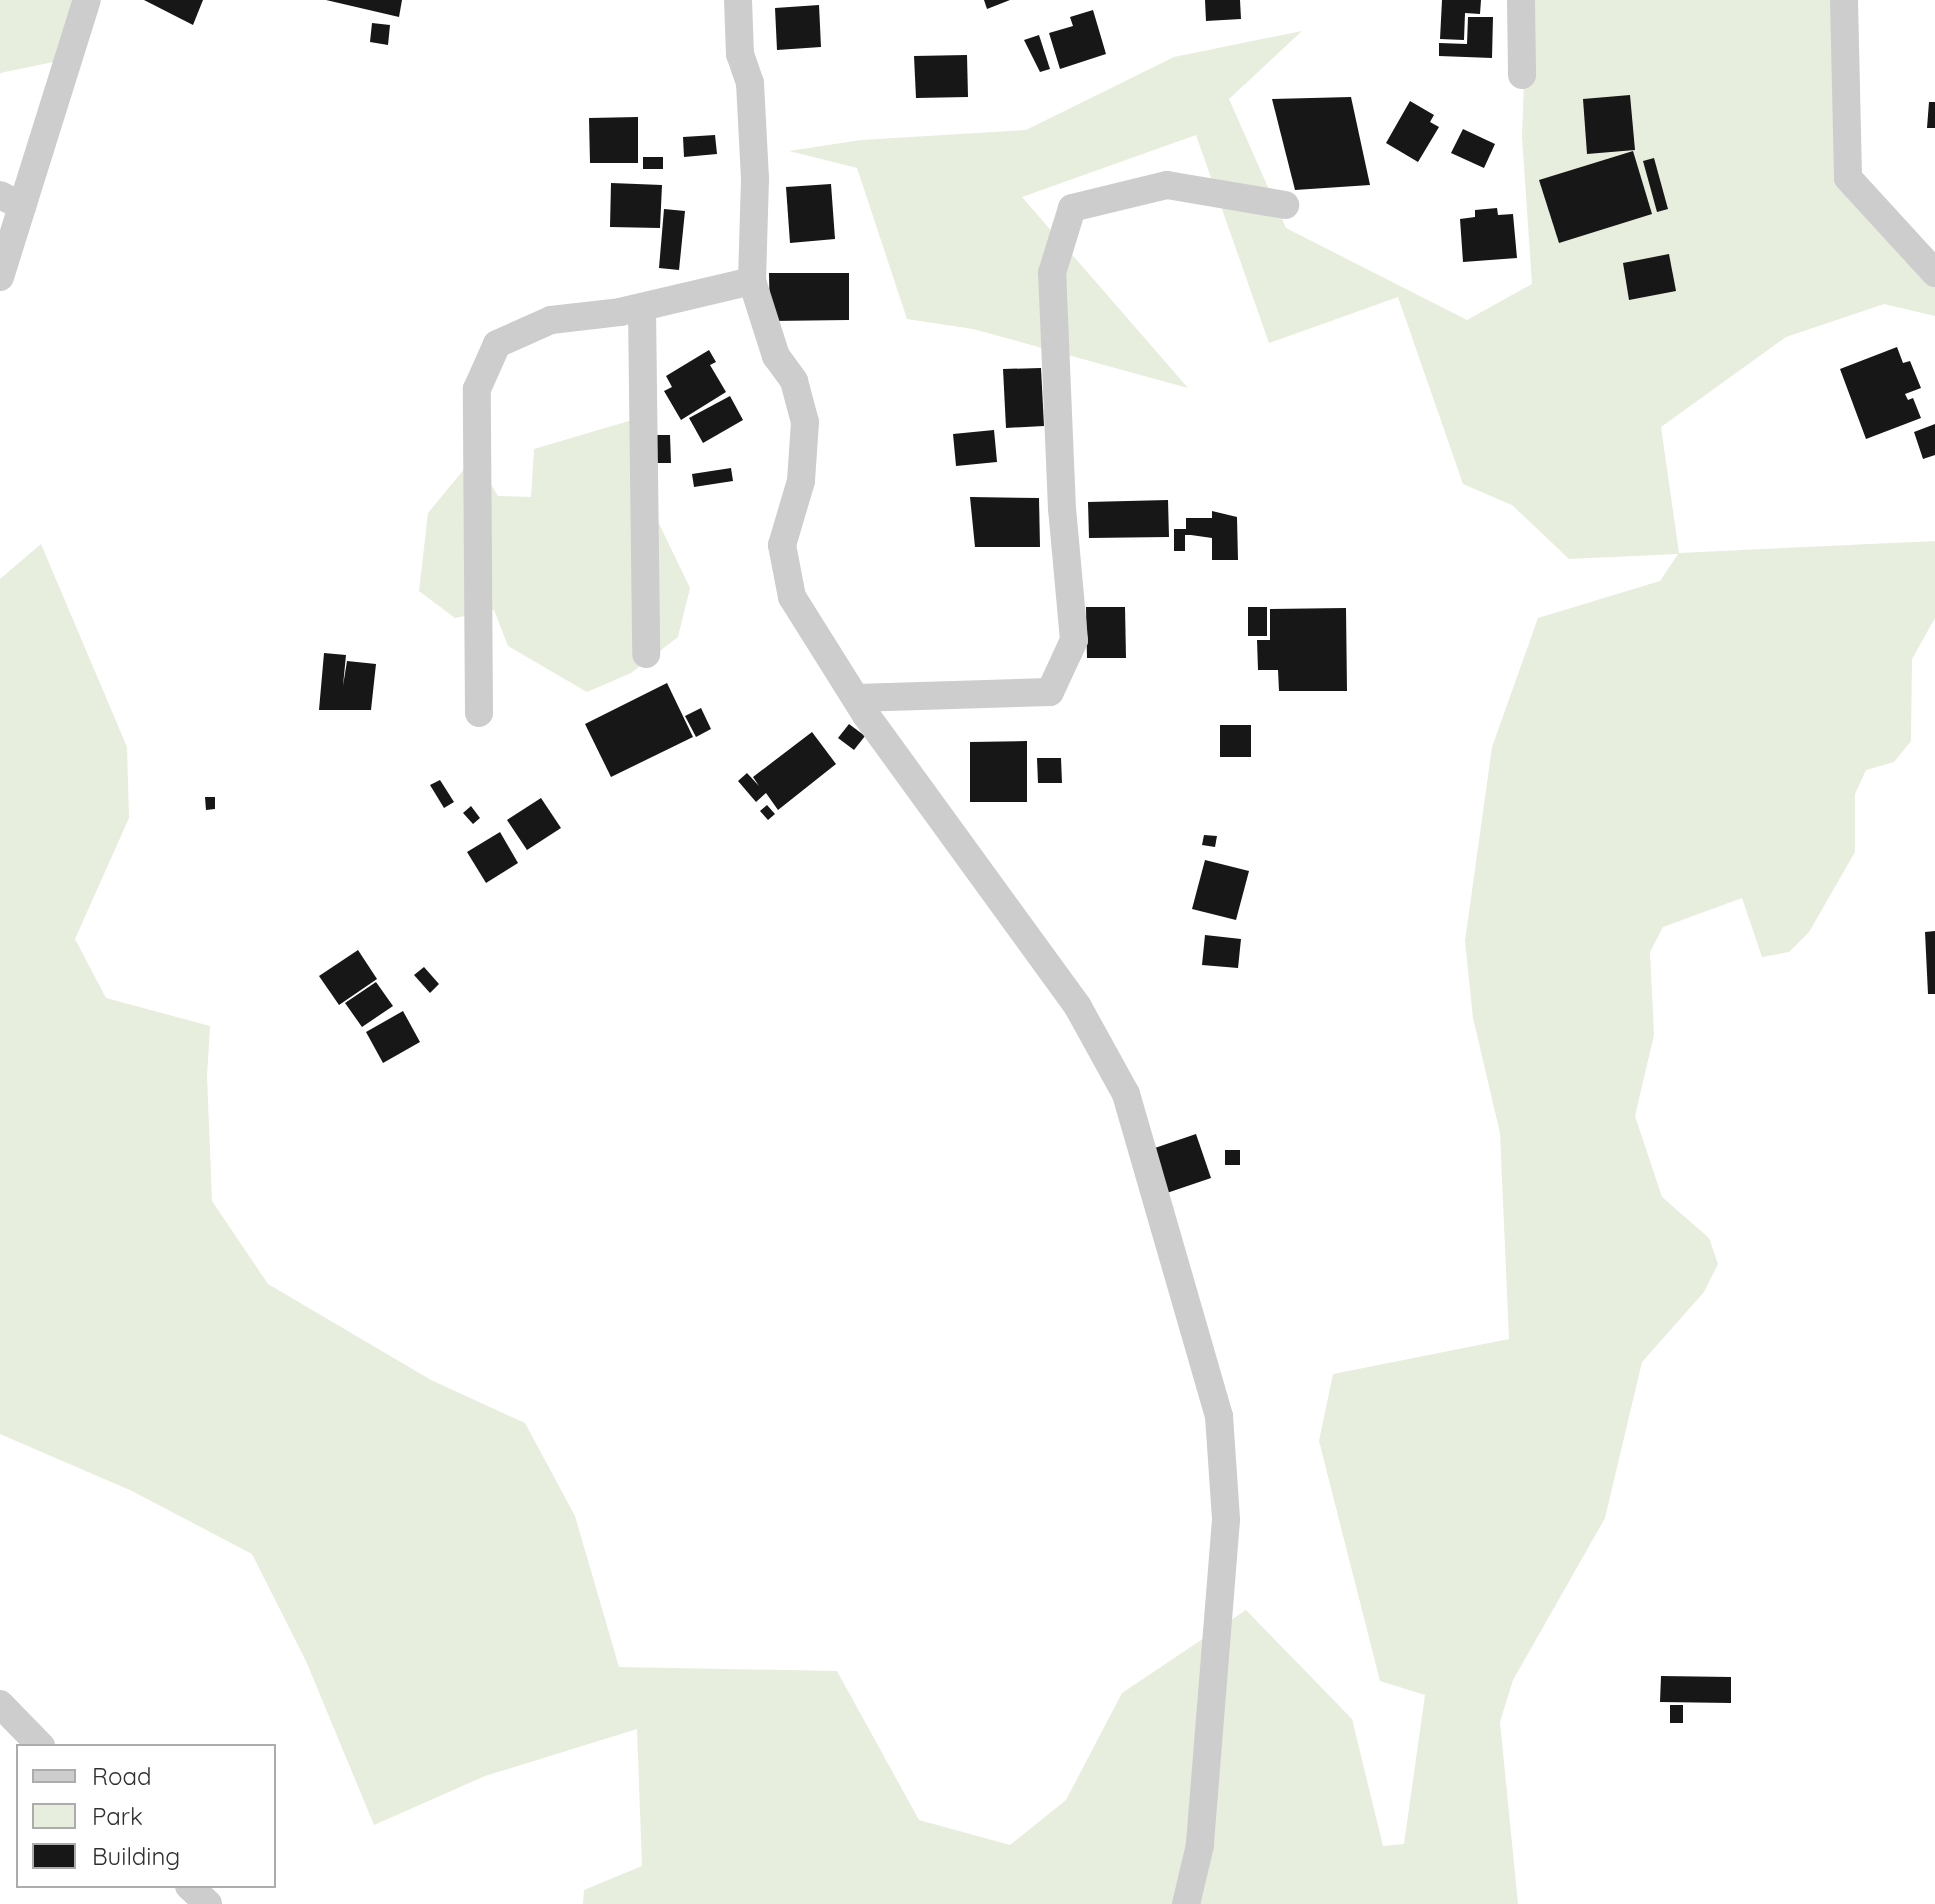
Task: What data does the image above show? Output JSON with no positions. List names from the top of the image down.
{
  "legend": ["Road", "Park", "Building"]
}
